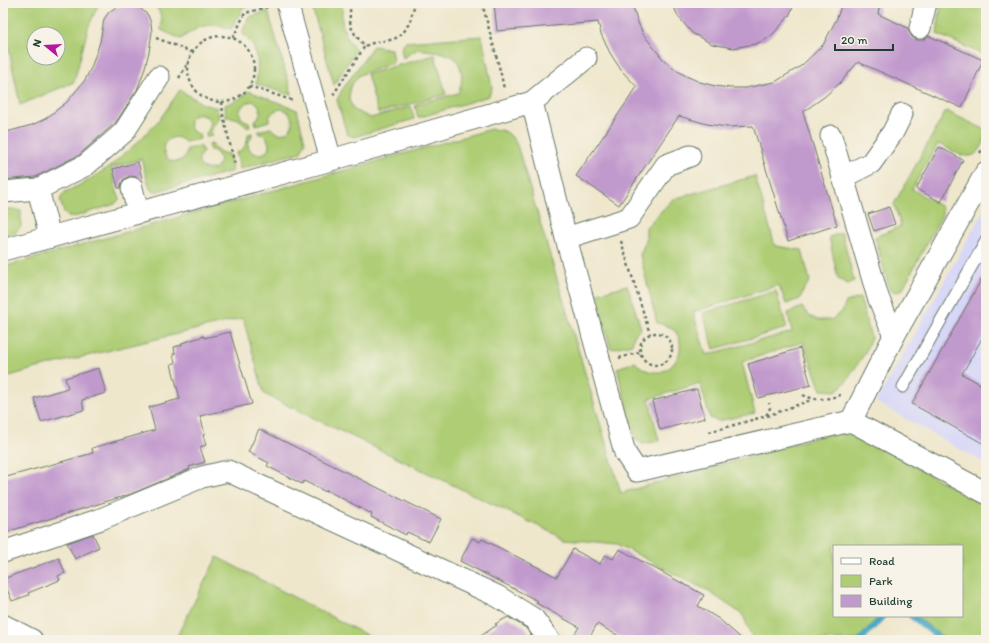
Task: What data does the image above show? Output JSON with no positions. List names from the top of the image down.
{
  "legend": ["Road", "Park", "Building"],
  "scale_bar": "20 m",
  "north": "left"
}
